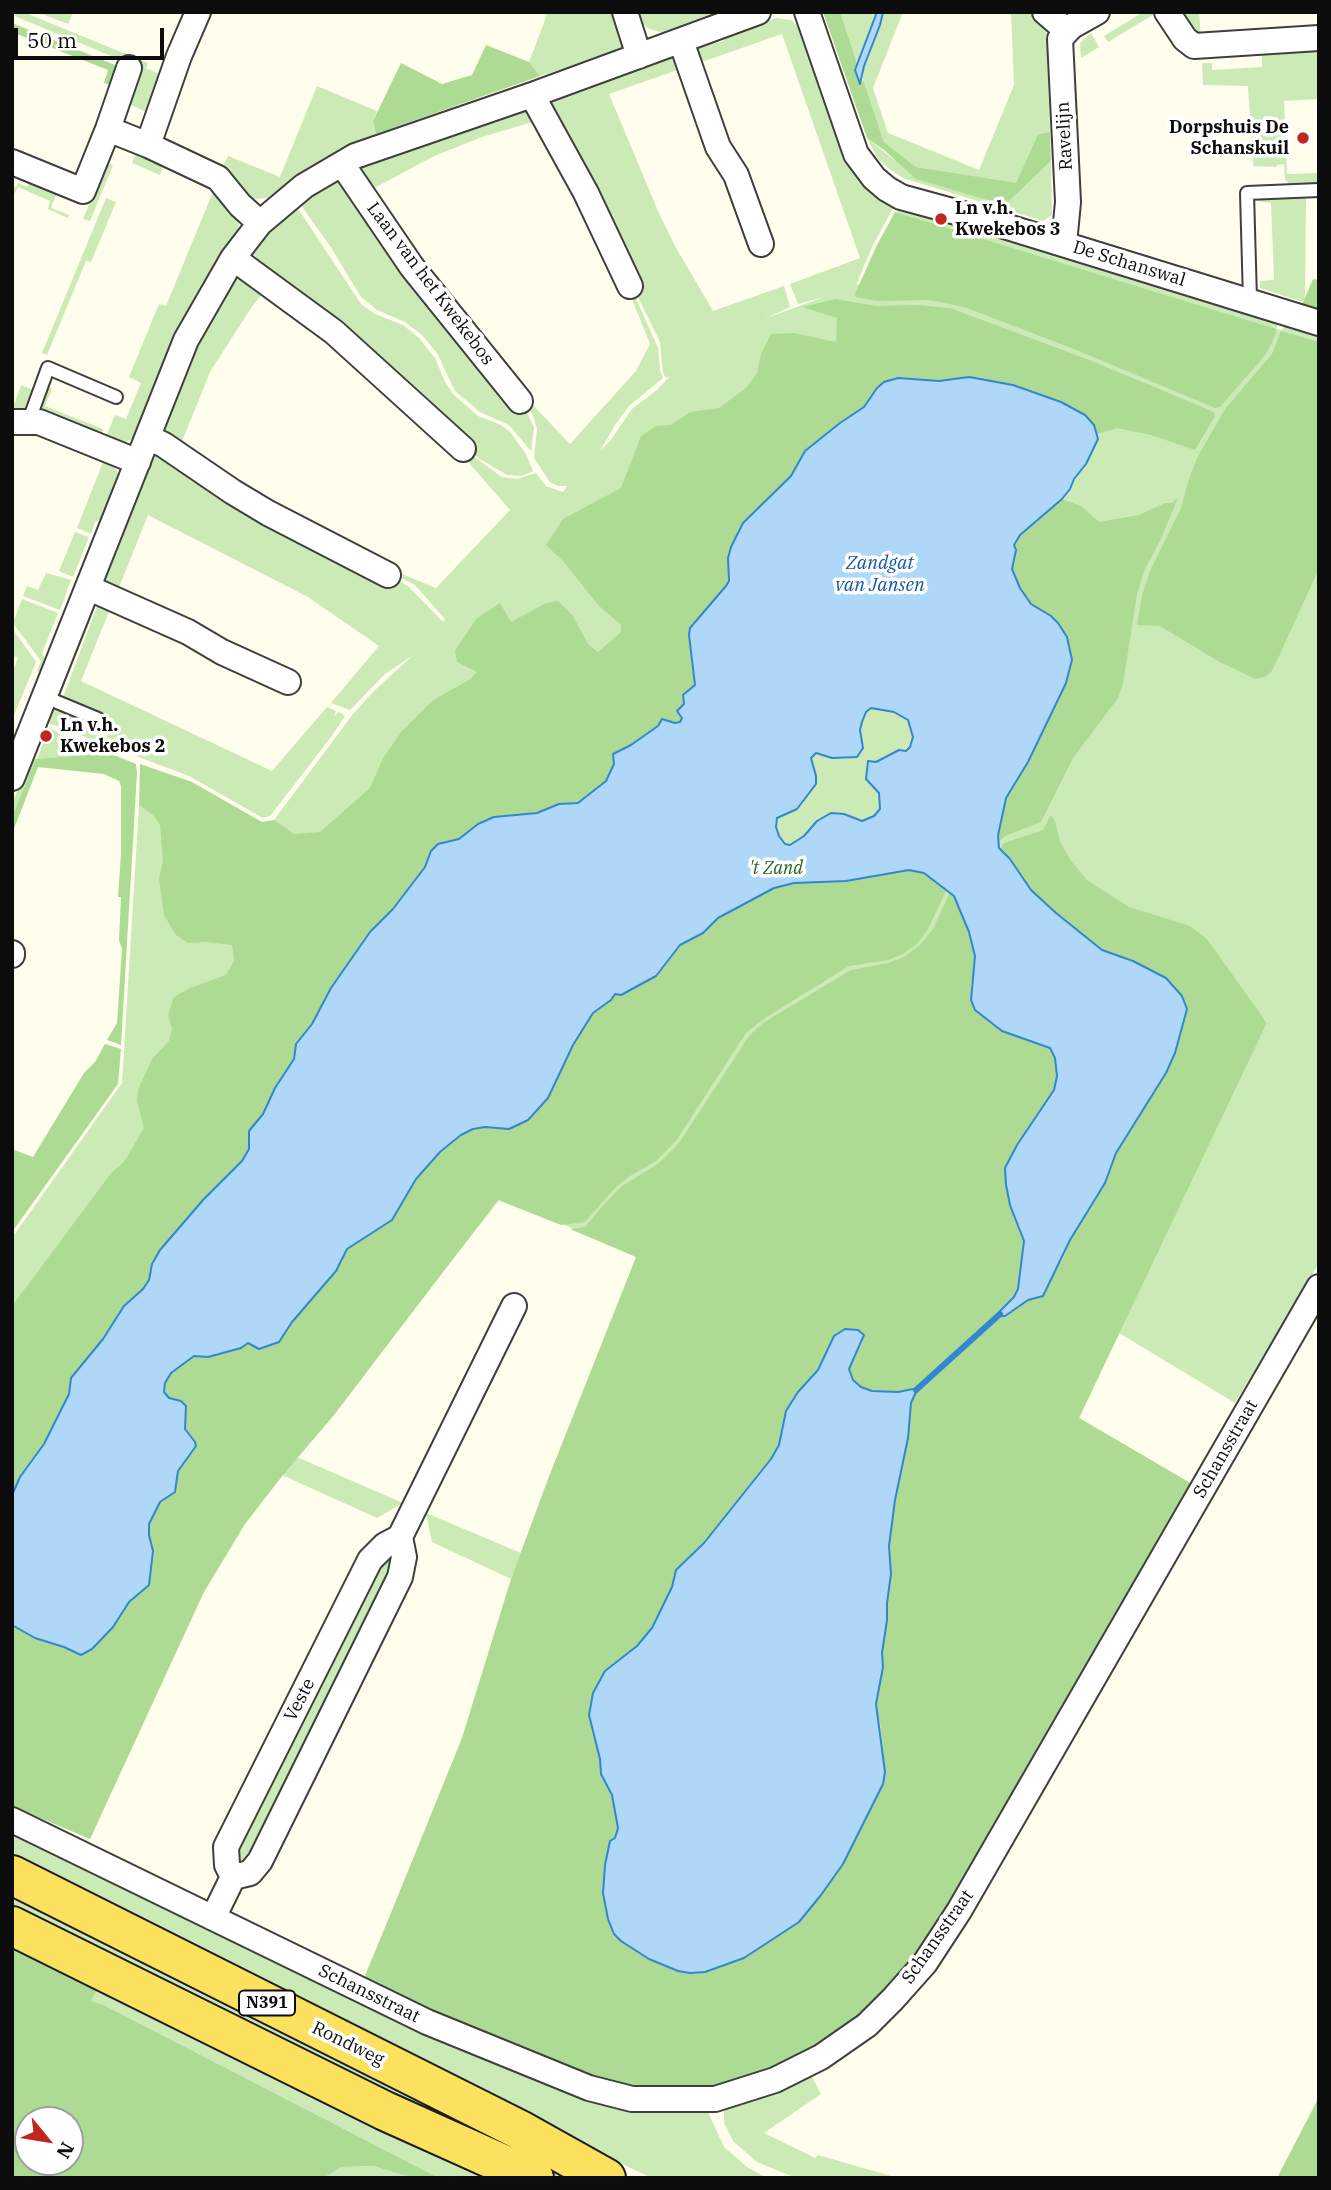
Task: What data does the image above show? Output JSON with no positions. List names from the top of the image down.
{
  "streets": {
    "main road": ["N391", "Rondweg"],
    "street": [
      "Ravelijn",
      "De Schanswal",
      "Laan van het Kwekebos",
      "Schansstraat",
      "Veste"
    ]
  },
  "crossings": [
    ["Ravelijn", "De Schanswal"],
    ["N391", "Rondweg"]
  ],
  "water": ["Zandgat van Jansen"],
  "parks": ["'t Zand"],
  "places": ["Dorpshuis De Schanskuil", "Ln v.h. Kwekebos 3", "Ln v.h. Kwekebos 2"],
  "scale_bar": "50 m",
  "north": "bottom right"
}
